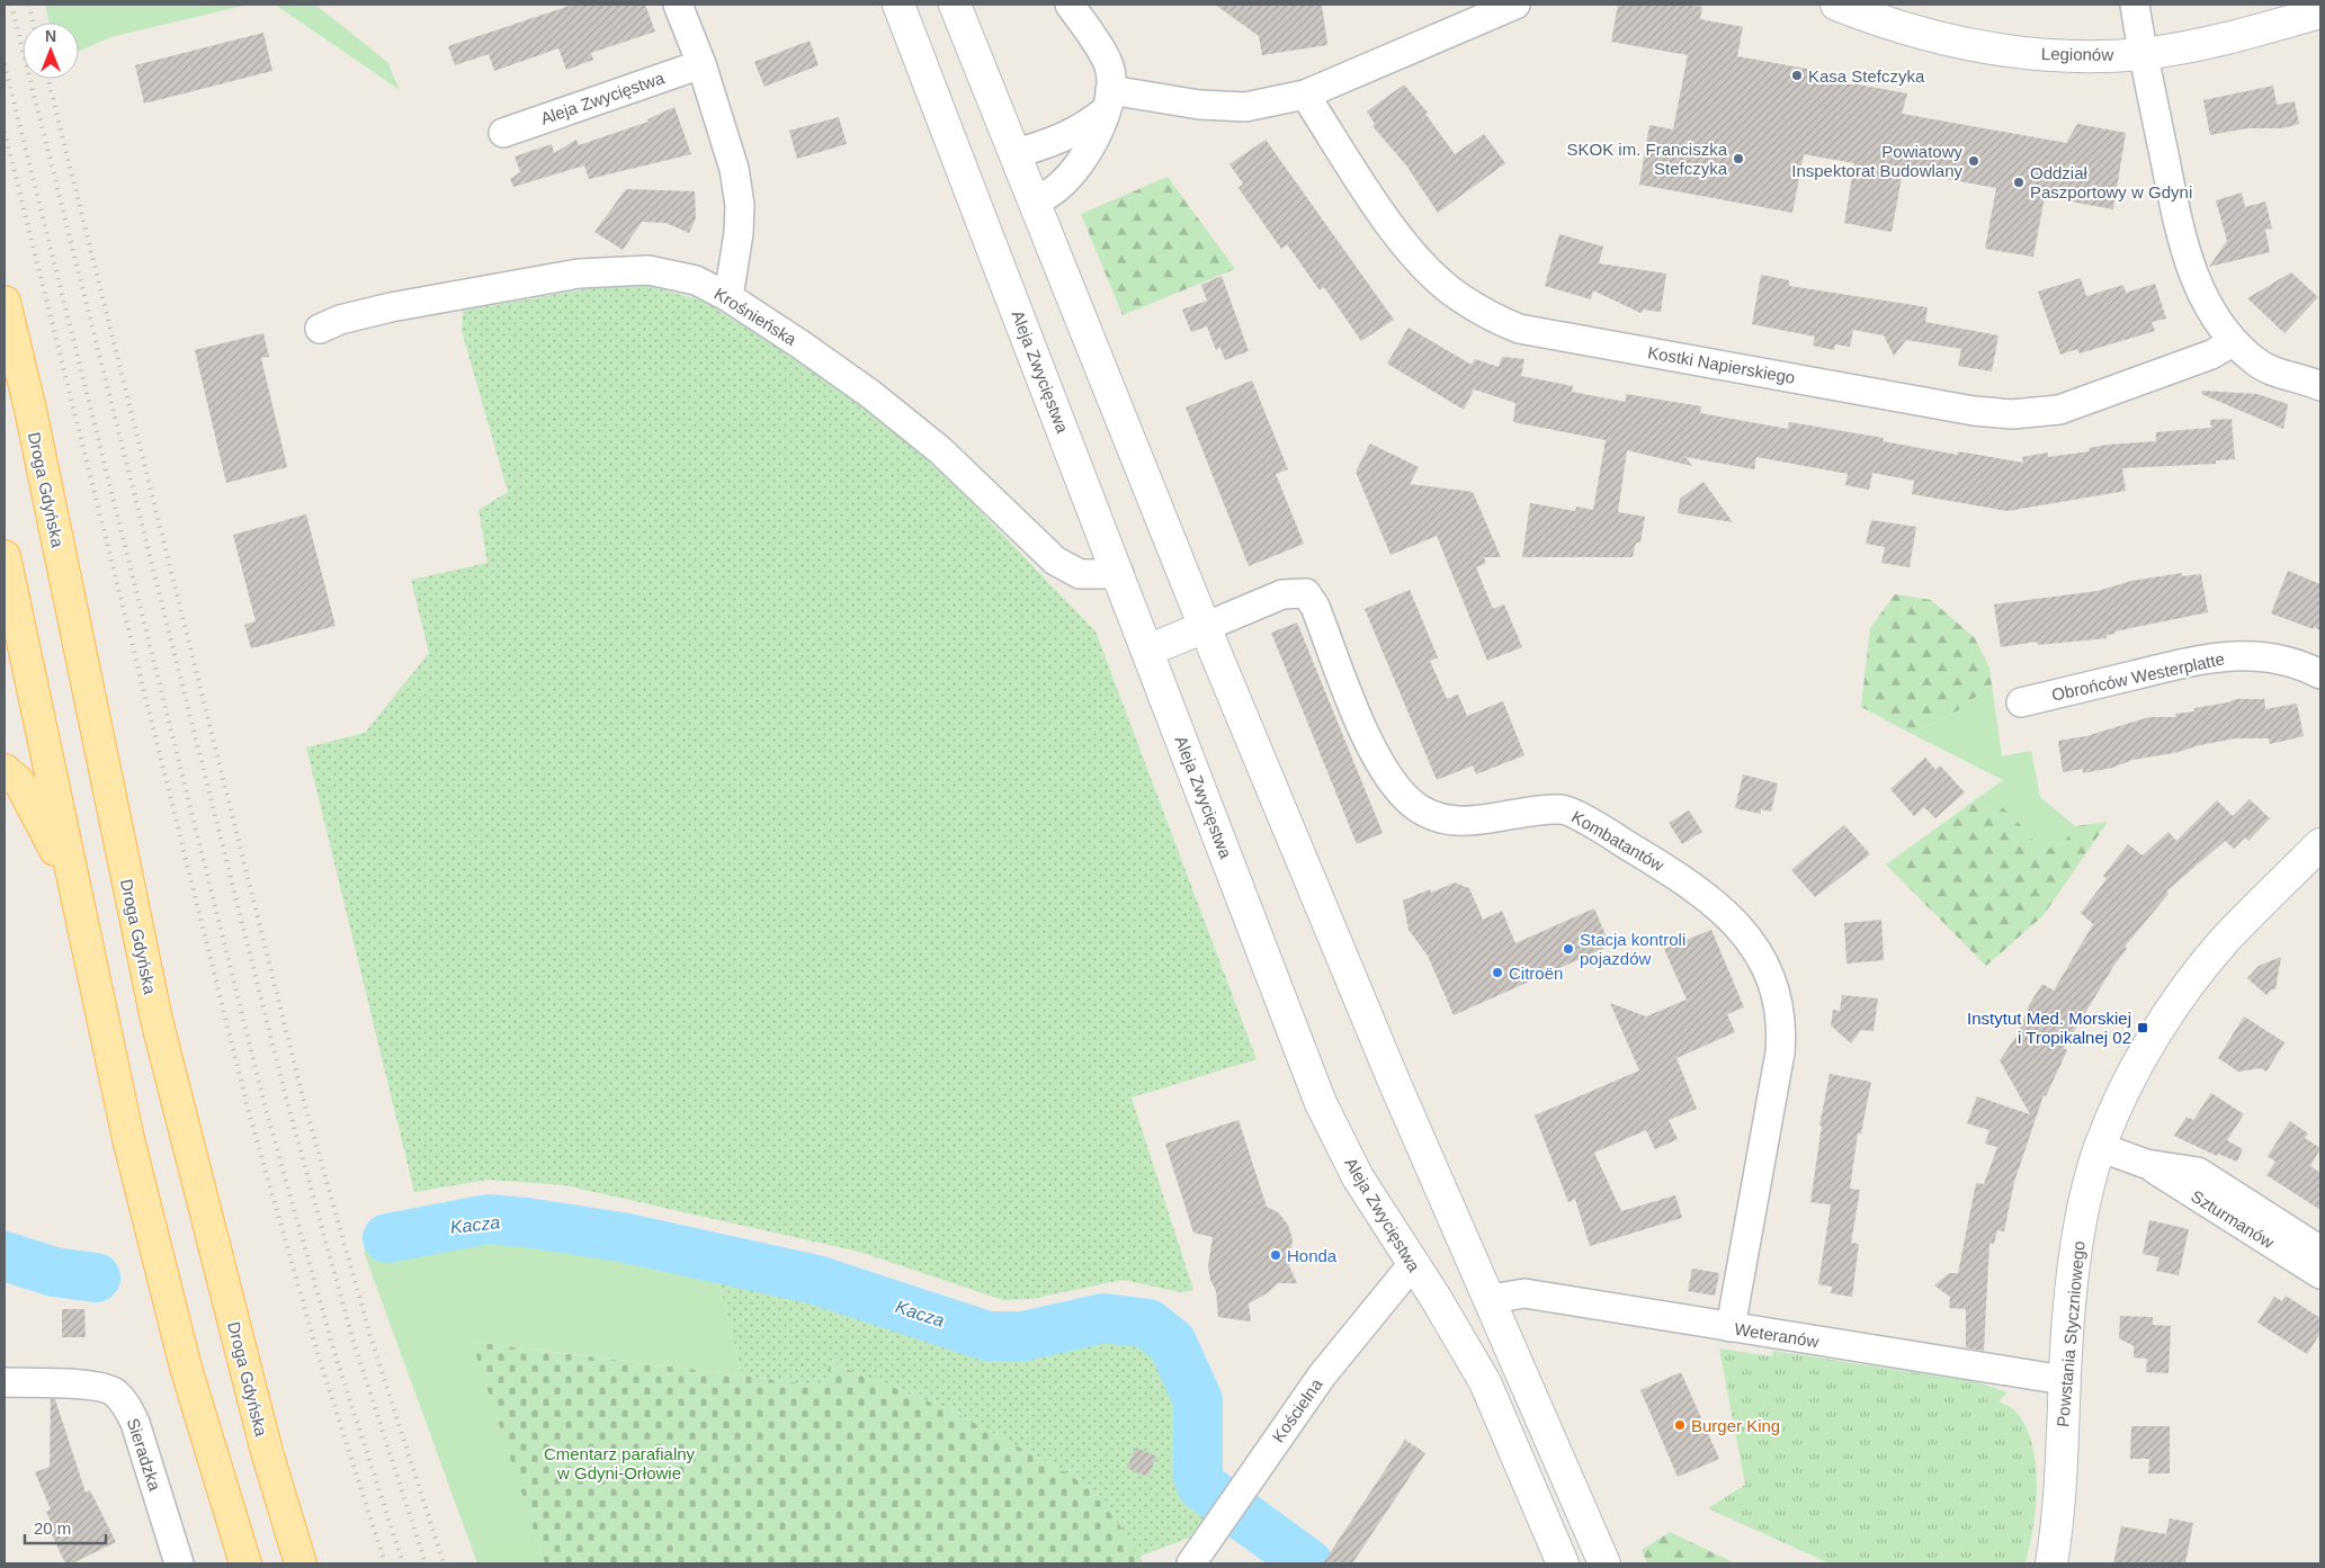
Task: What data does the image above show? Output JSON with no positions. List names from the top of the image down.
{
  "streets": {
    "main road": [
      "Legionów",
      "Aleja Zwycięstwa",
      "Droga Gdyńska",
      "Powstania Styczniowego"
    ],
    "street": [
      "Krośnieńska",
      "Kostki Napierskiego",
      "Obrońców Westerplatte",
      "Kombatantów",
      "Szturmanów",
      "Weteranów",
      "Kościelna",
      "Sieradzka"
    ]
  },
  "crossings": [
    ["Aleja Zwycięstwa", "Krośnieńska"],
    ["Aleja Zwycięstwa", "Kościelna"],
    ["Kombatantów", "Weteranów"],
    ["Szturmanów", "Powstania Styczniowego"],
    ["Powstania Styczniowego", "Weteranów"]
  ],
  "water": ["Kacza"],
  "parks": ["Cmentarz parafialny w Gdyni-Orłowie"],
  "places": {
    "other": [
      "Kasa Stefczyka",
      "SKOK im. Franciszka Stefczyka",
      "Powiatowy Inspektorat Budowlany",
      "Oddział Paszportowy w Gdyni",
      "Stacja kontroli pojazdów",
      "Citroën",
      "Honda",
      "Burger King"
    ],
    "transit": ["Instytut Med. Morskiej i Tropikalnej 02"]
  },
  "scale_bar": "20 m",
  "north": "top"
}
